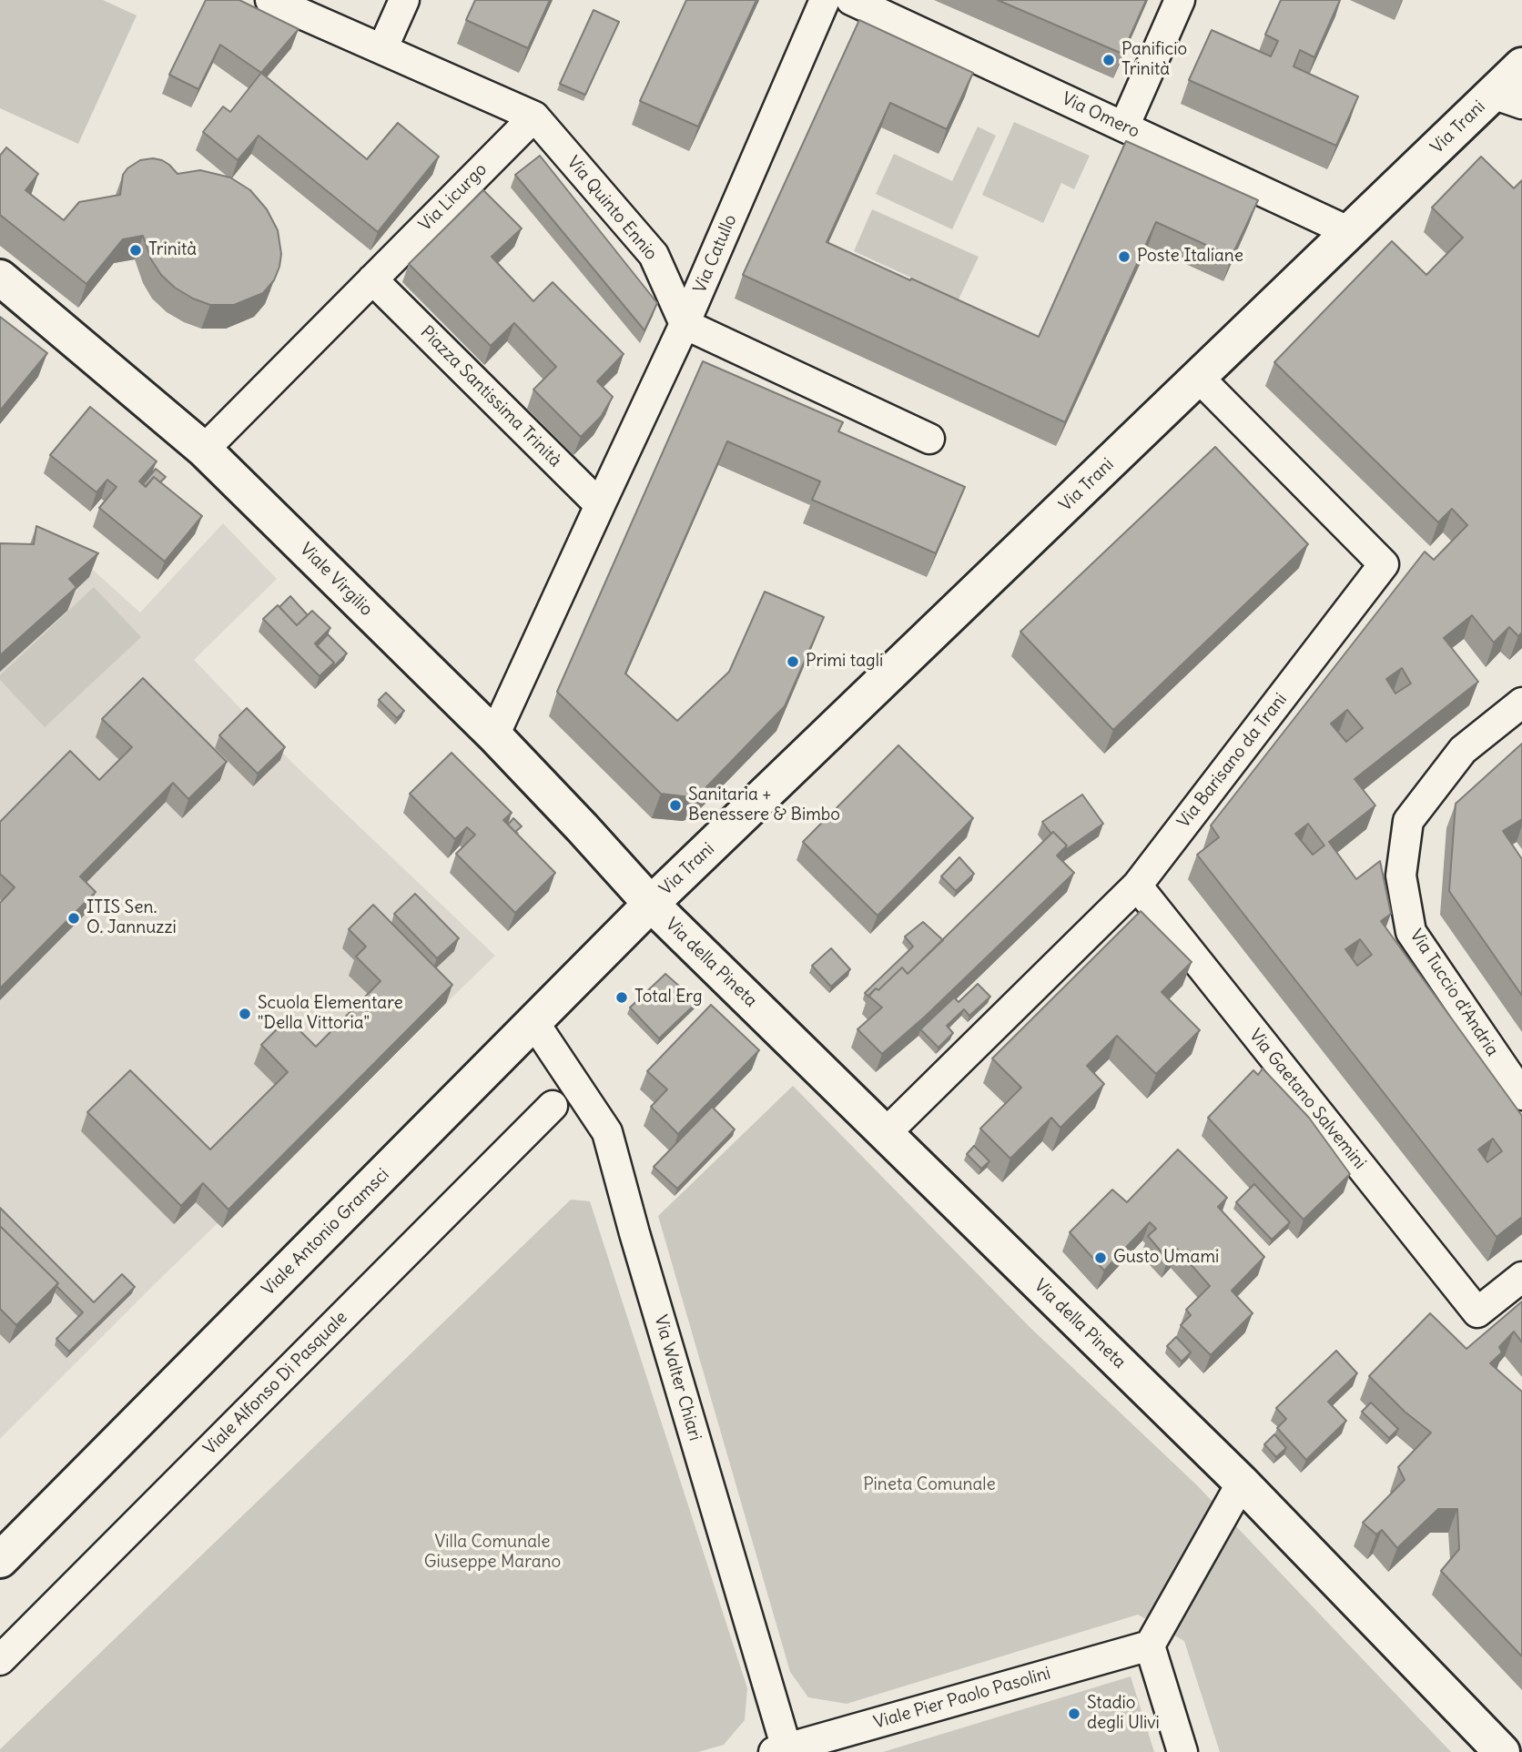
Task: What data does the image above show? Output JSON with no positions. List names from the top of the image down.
{
  "streets": {
    "main road": [
      "Via Trani",
      "Viale Virgilio",
      "Via della Pineta",
      "Viale Antonio Gramsci"
    ],
    "street": [
      "Via Omero",
      "Via Licurgo",
      "Via Quinto Ennio",
      "Via Catullo",
      "Piazza Santissima Trinità",
      "Via Barisano da Trani",
      "Via Tuccio d'Andria",
      "Via Gaetano Salvemini",
      "Via Walter Chiari",
      "Viale Alfonso Di Pasquale",
      "Viale Pier Paolo Pasolini"
    ]
  },
  "crossings": [
    ["Via Omero", "Via Trani"],
    ["Via Trani", "Viale Virgilio"],
    ["Via Trani", "Via Barisano da Trani"],
    ["Via Trani", "Via della Pineta"],
    ["Via Trani", "Viale Antonio Gramsci"],
    ["Via Licurgo", "Via Quinto Ennio"],
    ["Via Licurgo", "Piazza Santissima Trinità"],
    ["Via Quinto Ennio", "Via Catullo"],
    ["Via Catullo", "Piazza Santissima Trinità"],
    ["Viale Virgilio", "Via della Pineta"],
    ["Viale Virgilio", "Viale Antonio Gramsci"],
    ["Via Barisano da Trani", "Via della Pineta"],
    ["Via Barisano da Trani", "Via Gaetano Salvemini"],
    ["Via della Pineta", "Viale Antonio Gramsci"],
    ["Viale Antonio Gramsci", "Via Walter Chiari"],
    ["Via Walter Chiari", "Viale Pier Paolo Pasolini"]
  ],
  "parks": ["Pineta Comunale", "Villa Comunale Giuseppe Marano"],
  "places": [
    "Panificio Trinità",
    "Trinità",
    "Poste Italiane",
    "Primi tagli",
    "Sanitaria + Benessere & Bimbo",
    "ITIS Sen. O. Jannuzzi",
    "Total Erg",
    "Scuola Elementare \"Della Vittoria\"",
    "Gusto Umami",
    "Stadio degli Ulivi"
  ]
}
